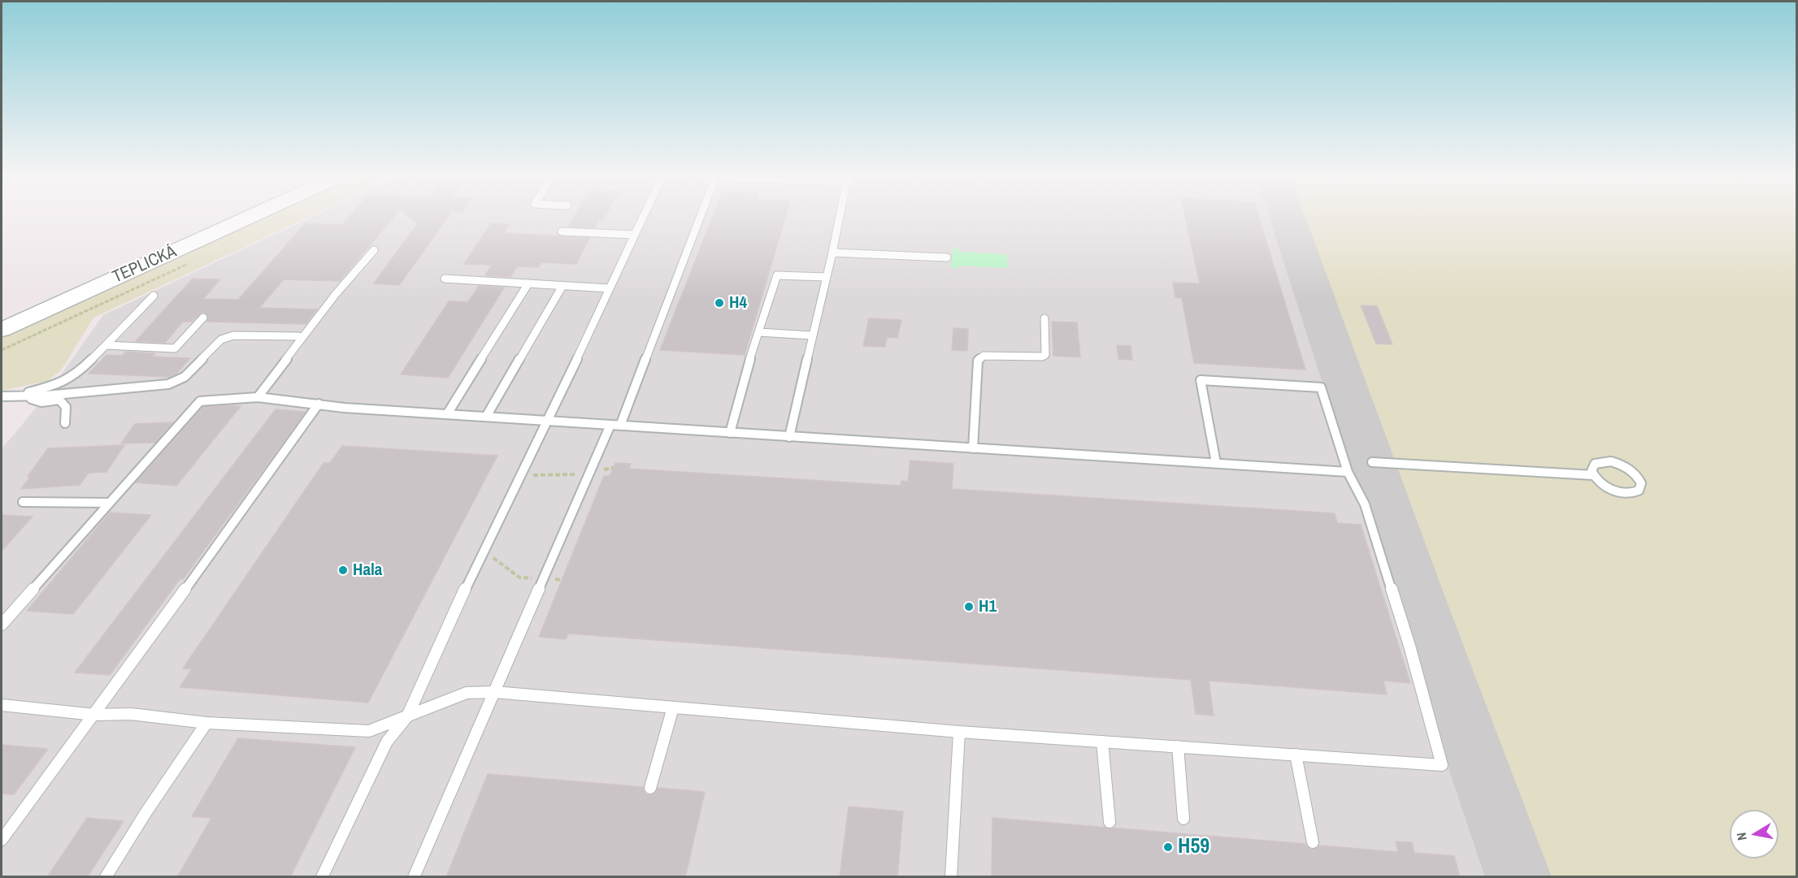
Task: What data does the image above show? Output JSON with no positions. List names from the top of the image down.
{
  "streets": {
    "main road": ["TEPLICKÁ"]
  },
  "places": [
    "H4",
    "Hala",
    "H1",
    "H59"
  ],
  "north": "left"
}
